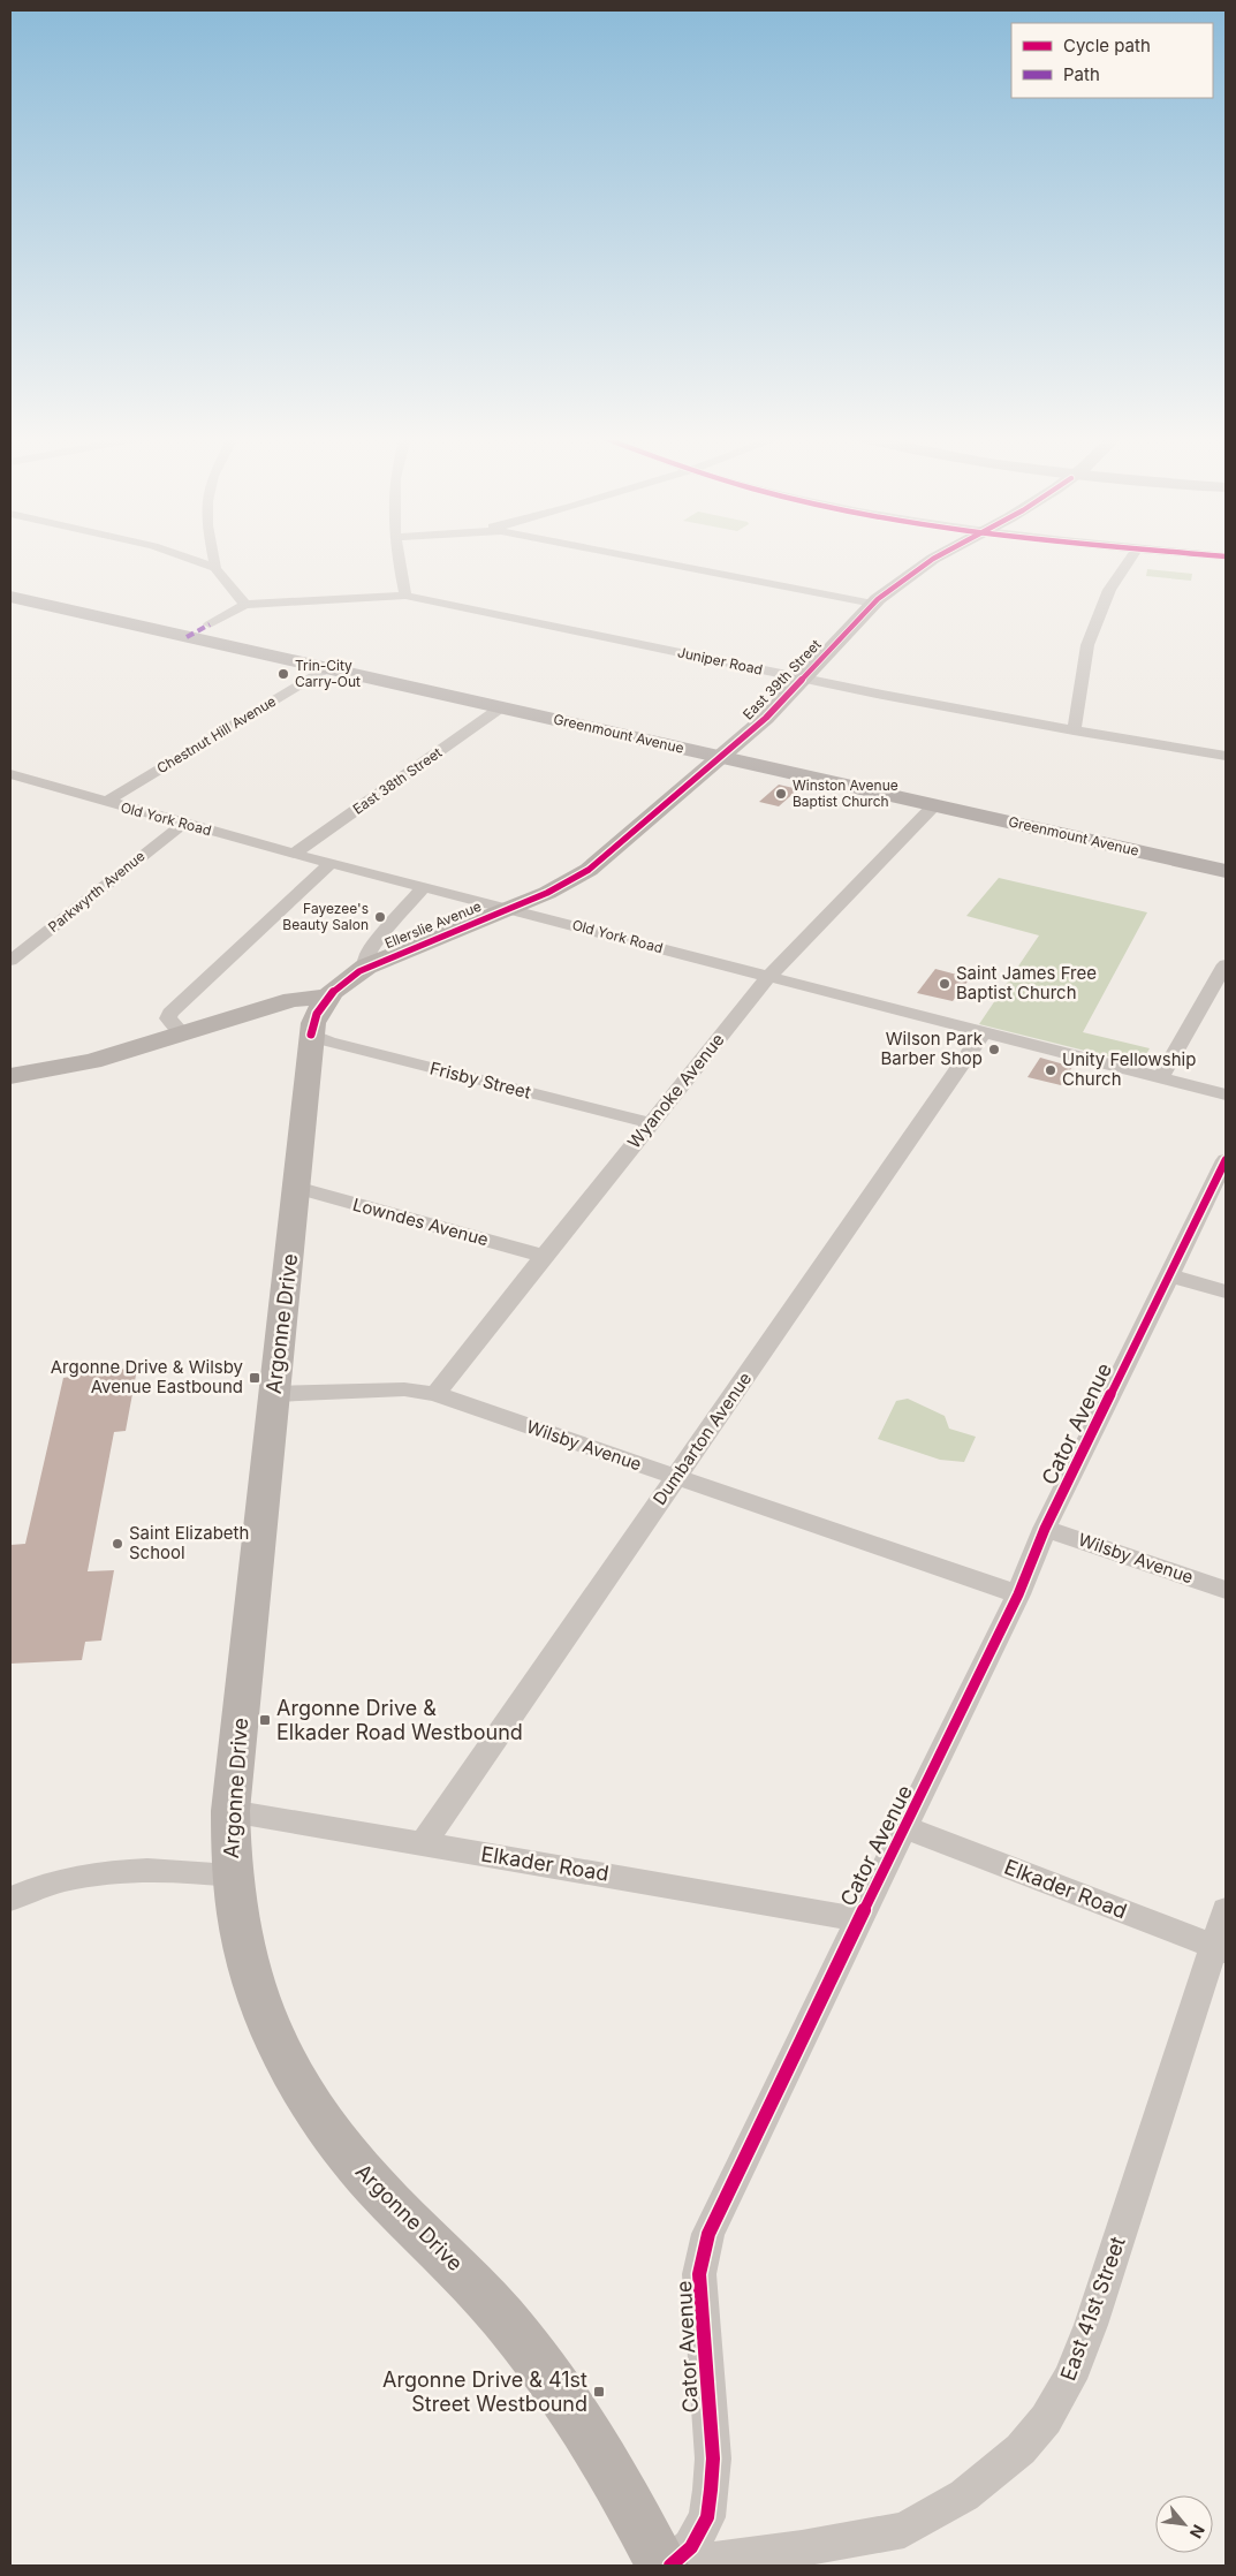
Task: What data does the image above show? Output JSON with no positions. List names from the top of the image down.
{
  "streets": {
    "main road": [
      "East 39th Street",
      "Greenmount Avenue",
      "Ellerslie Avenue",
      "Argonne Drive"
    ],
    "street": [
      "Juniper Road",
      "Chestnut Hill Avenue",
      "East 38th Street",
      "Old York Road",
      "Parkwyrth Avenue",
      "Frisby Street",
      "Wyanoke Avenue",
      "Lowndes Avenue",
      "Cator Avenue",
      "Dumbarton Avenue",
      "Wilsby Avenue",
      "Elkader Road",
      "East 41st Street"
    ]
  },
  "crossings": [
    ["Juniper Road", "East 39th Street"],
    ["East 39th Street", "Greenmount Avenue"],
    ["East 39th Street", "Old York Road"],
    ["East 39th Street", "Ellerslie Avenue"],
    ["Greenmount Avenue", "Chestnut Hill Avenue"],
    ["Greenmount Avenue", "East 38th Street"],
    ["Greenmount Avenue", "Wyanoke Avenue"],
    ["Chestnut Hill Avenue", "Old York Road"],
    ["East 38th Street", "Old York Road"],
    ["Old York Road", "Parkwyrth Avenue"],
    ["Old York Road", "Ellerslie Avenue"],
    ["Old York Road", "Wyanoke Avenue"],
    ["Old York Road", "Dumbarton Avenue"],
    ["Ellerslie Avenue", "Argonne Drive"],
    ["Frisby Street", "Wyanoke Avenue"],
    ["Frisby Street", "Argonne Drive"],
    ["Wyanoke Avenue", "Lowndes Avenue"],
    ["Wyanoke Avenue", "Wilsby Avenue"],
    ["Lowndes Avenue", "Argonne Drive"],
    ["Argonne Drive", "Wilsby Avenue"],
    ["Argonne Drive", "Elkader Road"],
    ["Cator Avenue", "Wilsby Avenue"],
    ["Cator Avenue", "Elkader Road"],
    ["Dumbarton Avenue", "Wilsby Avenue"],
    ["Dumbarton Avenue", "Elkader Road"],
    ["Elkader Road", "East 41st Street"]
  ],
  "places": {
    "other": [
      "Trin-City Carry-Out",
      "Winston Avenue Baptist Church",
      "Fayezee's Beauty Salon",
      "Saint James Free Baptist Church",
      "Wilson Park Barber Shop",
      "Unity Fellowship Church",
      "Saint Elizabeth School"
    ],
    "transit": ["Argonne Drive & Wilsby Avenue Eastbound", "Argonne Drive & Elkader Road Westbound", "Argonne Drive & 41st Street Westbound"]
  },
  "legend": ["Cycle path", "Path"],
  "north": "bottom right"
}
